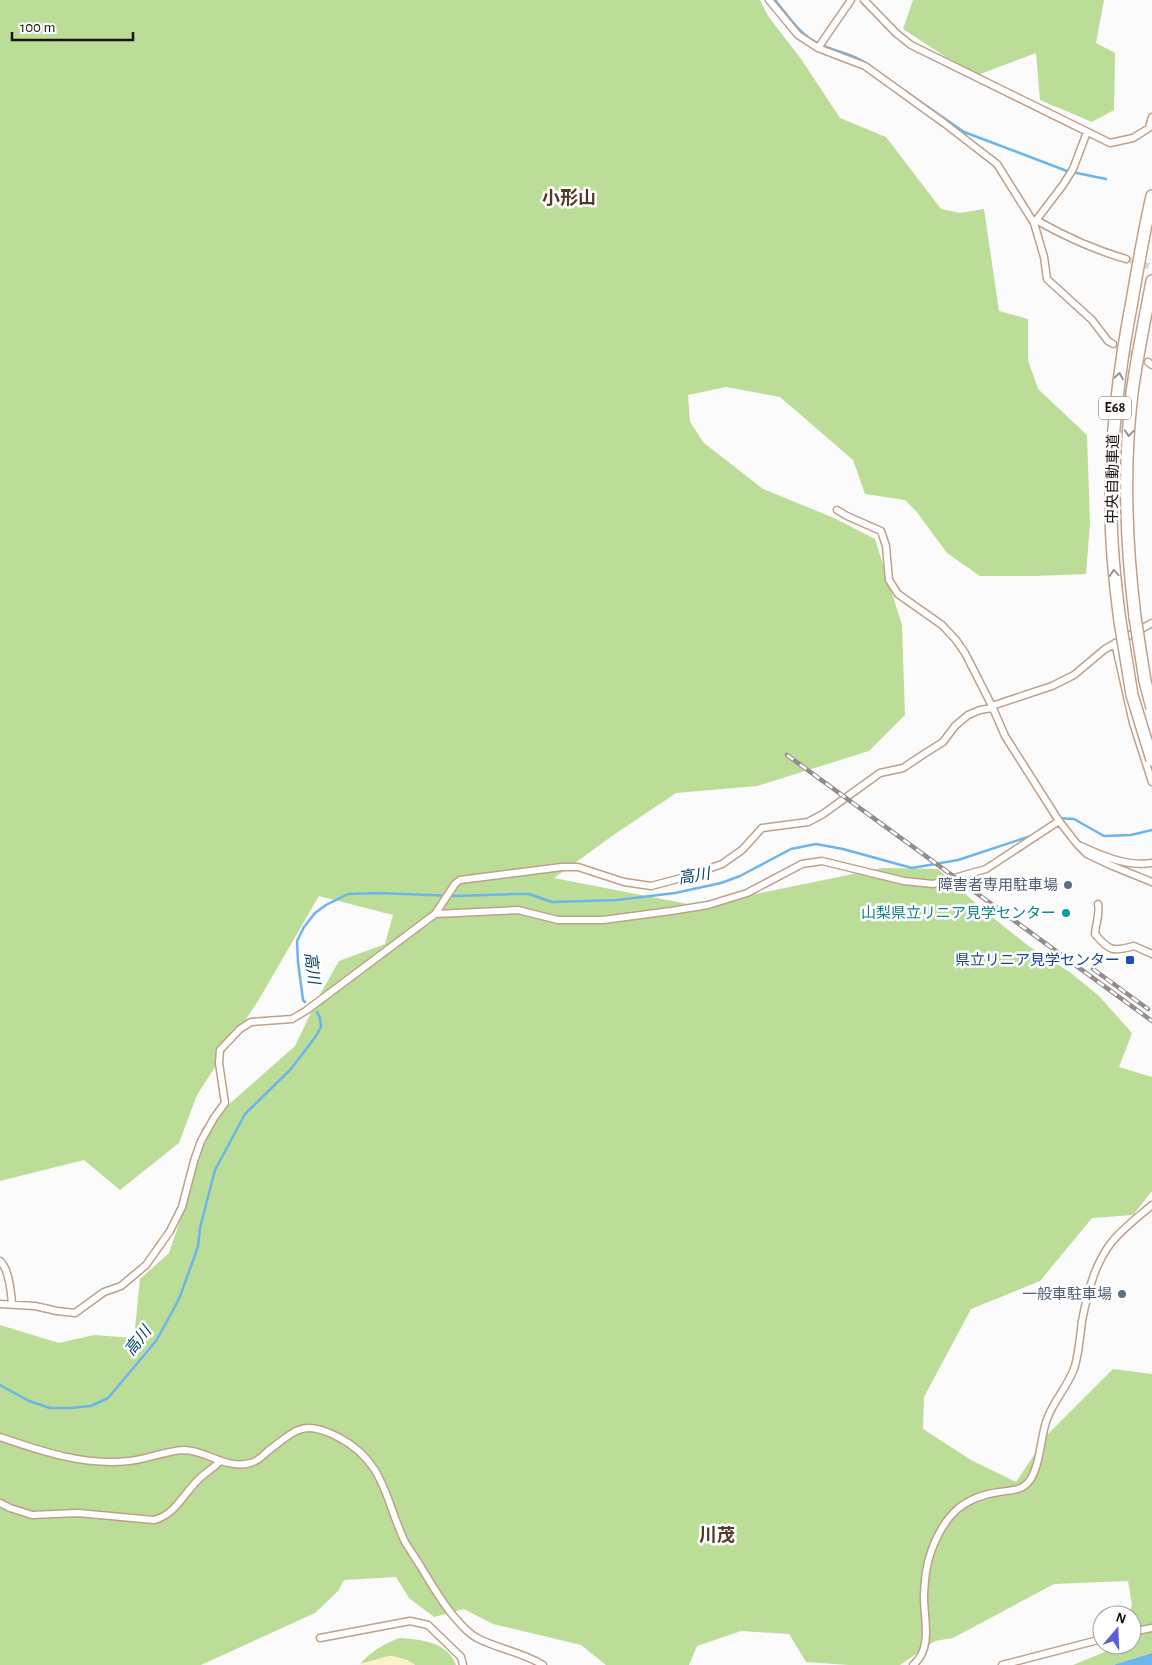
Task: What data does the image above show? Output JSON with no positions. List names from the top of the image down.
{
  "streets": {
    "highway": ["E68", "中央自動車道"]
  },
  "districts": ["小形山", "川茂"],
  "water": ["高川"],
  "places": {
    "other": ["障害者専用駐車場", "山梨県立リニア見学センター", "一般車駐車場"],
    "transit": ["県立リニア見学センター"]
  },
  "scale_bar": "100 m",
  "north": "top"
}
